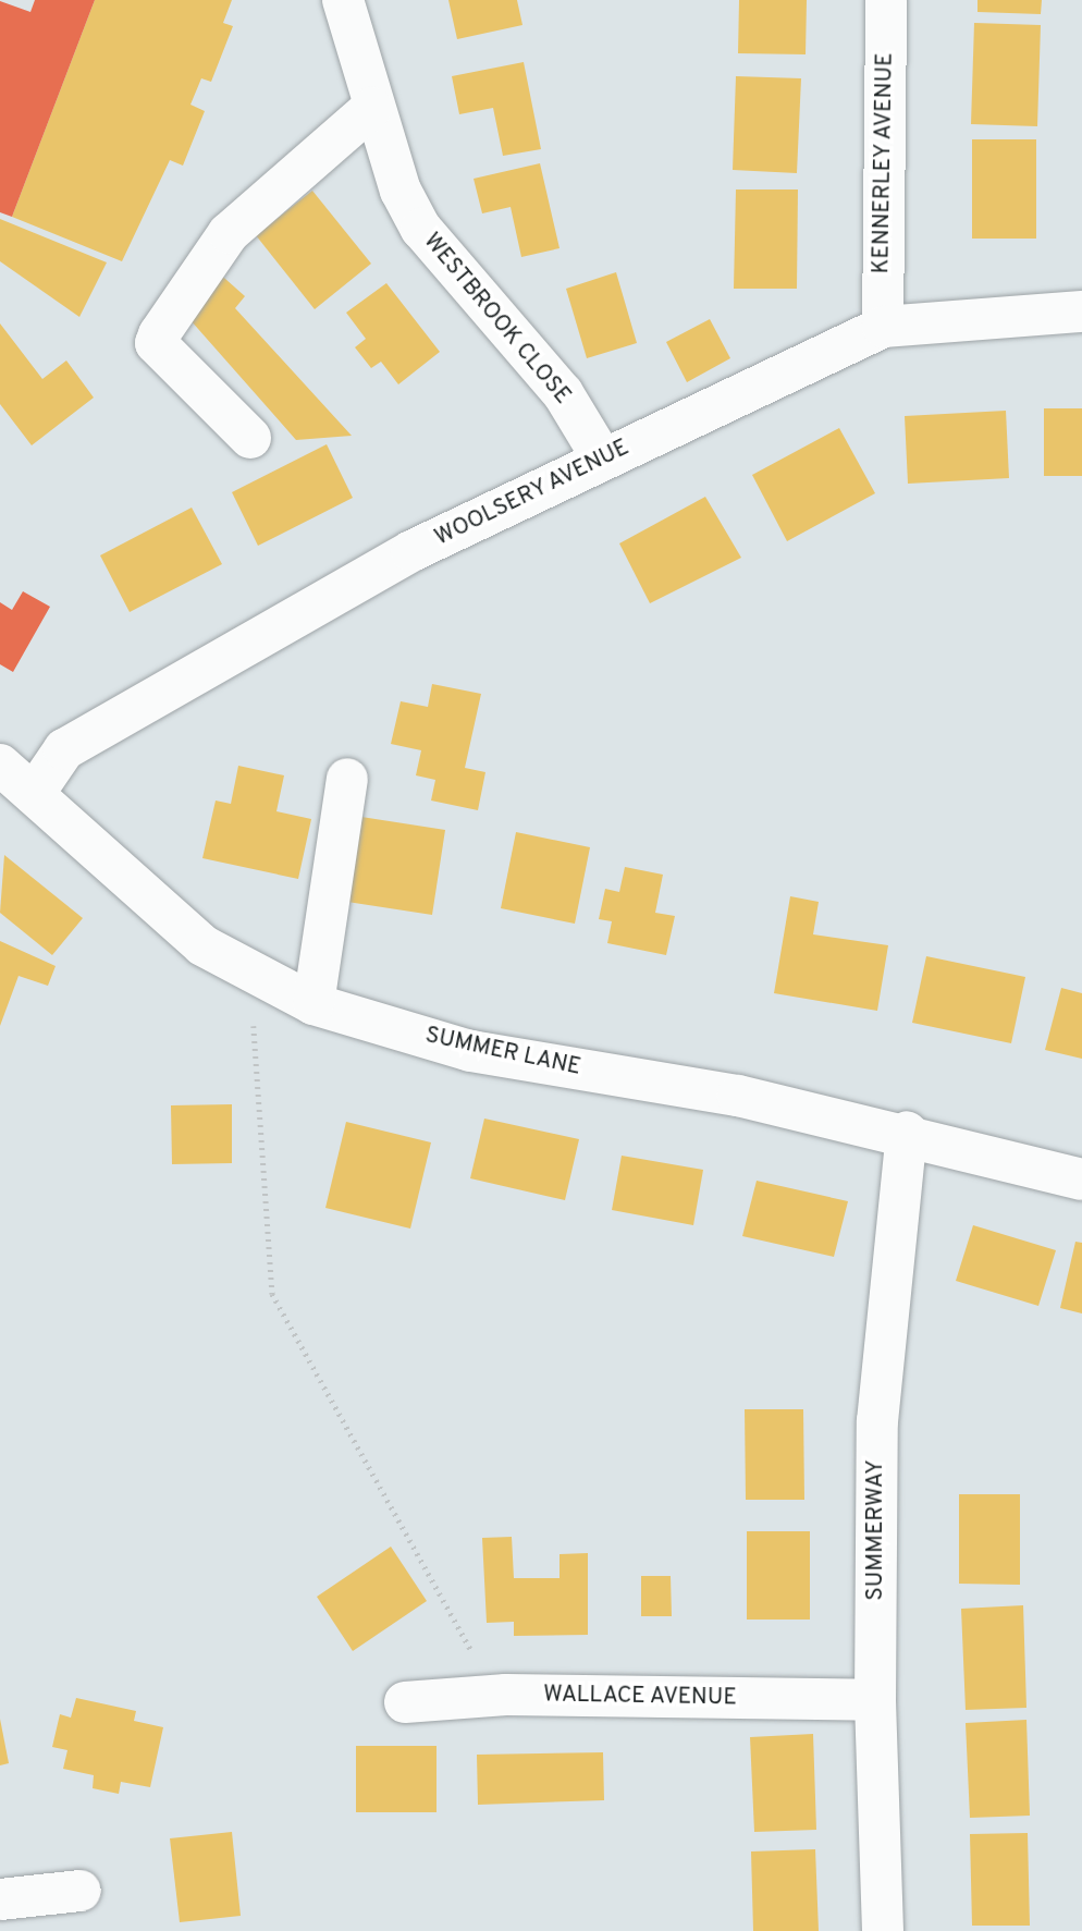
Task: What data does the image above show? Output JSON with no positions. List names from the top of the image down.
{
  "streets": {
    "street": [
      "KENNERLEY AVENUE",
      "WESTBROOK CLOSE",
      "WOOLSERY AVENUE",
      "SUMMER LANE",
      "SUMMERWAY",
      "WALLACE AVENUE"
    ]
  },
  "crossings": [
    ["KENNERLEY AVENUE", "WOOLSERY AVENUE"],
    ["WESTBROOK CLOSE", "WOOLSERY AVENUE"],
    ["WOOLSERY AVENUE", "SUMMER LANE"],
    ["SUMMER LANE", "SUMMERWAY"],
    ["SUMMERWAY", "WALLACE AVENUE"]
  ]
}
